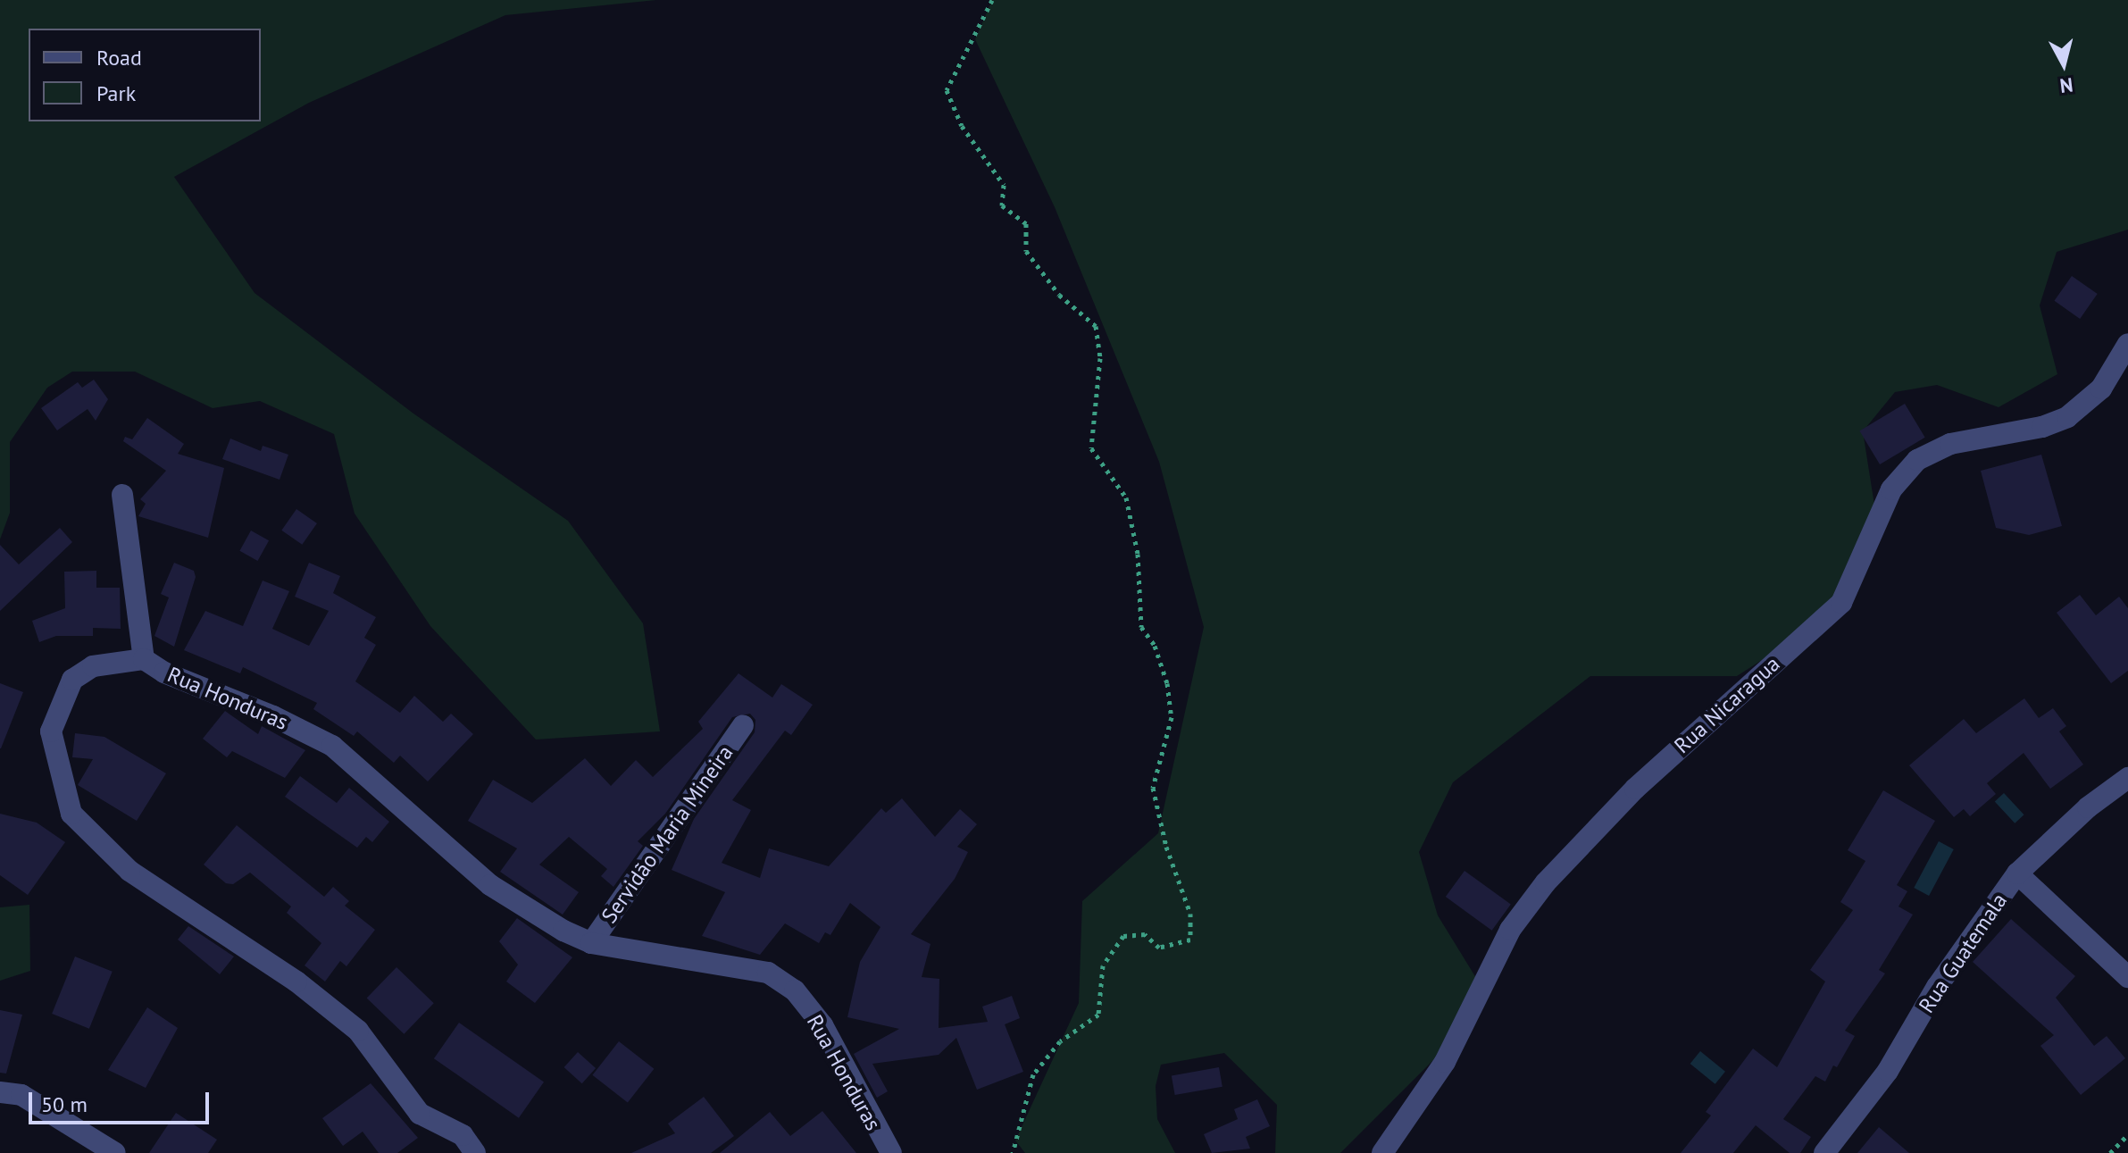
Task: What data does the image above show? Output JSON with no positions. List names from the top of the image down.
{
  "streets": {
    "street": [
      "Rua Honduras",
      "Rua Nicaragua",
      "Servidão Maria Mineira",
      "Rua Guatemala"
    ]
  },
  "crossings": [
    ["Rua Honduras", "Servidão Maria Mineira"]
  ],
  "legend": ["Road", "Park"],
  "scale_bar": "50 m",
  "north": "bottom"
}
